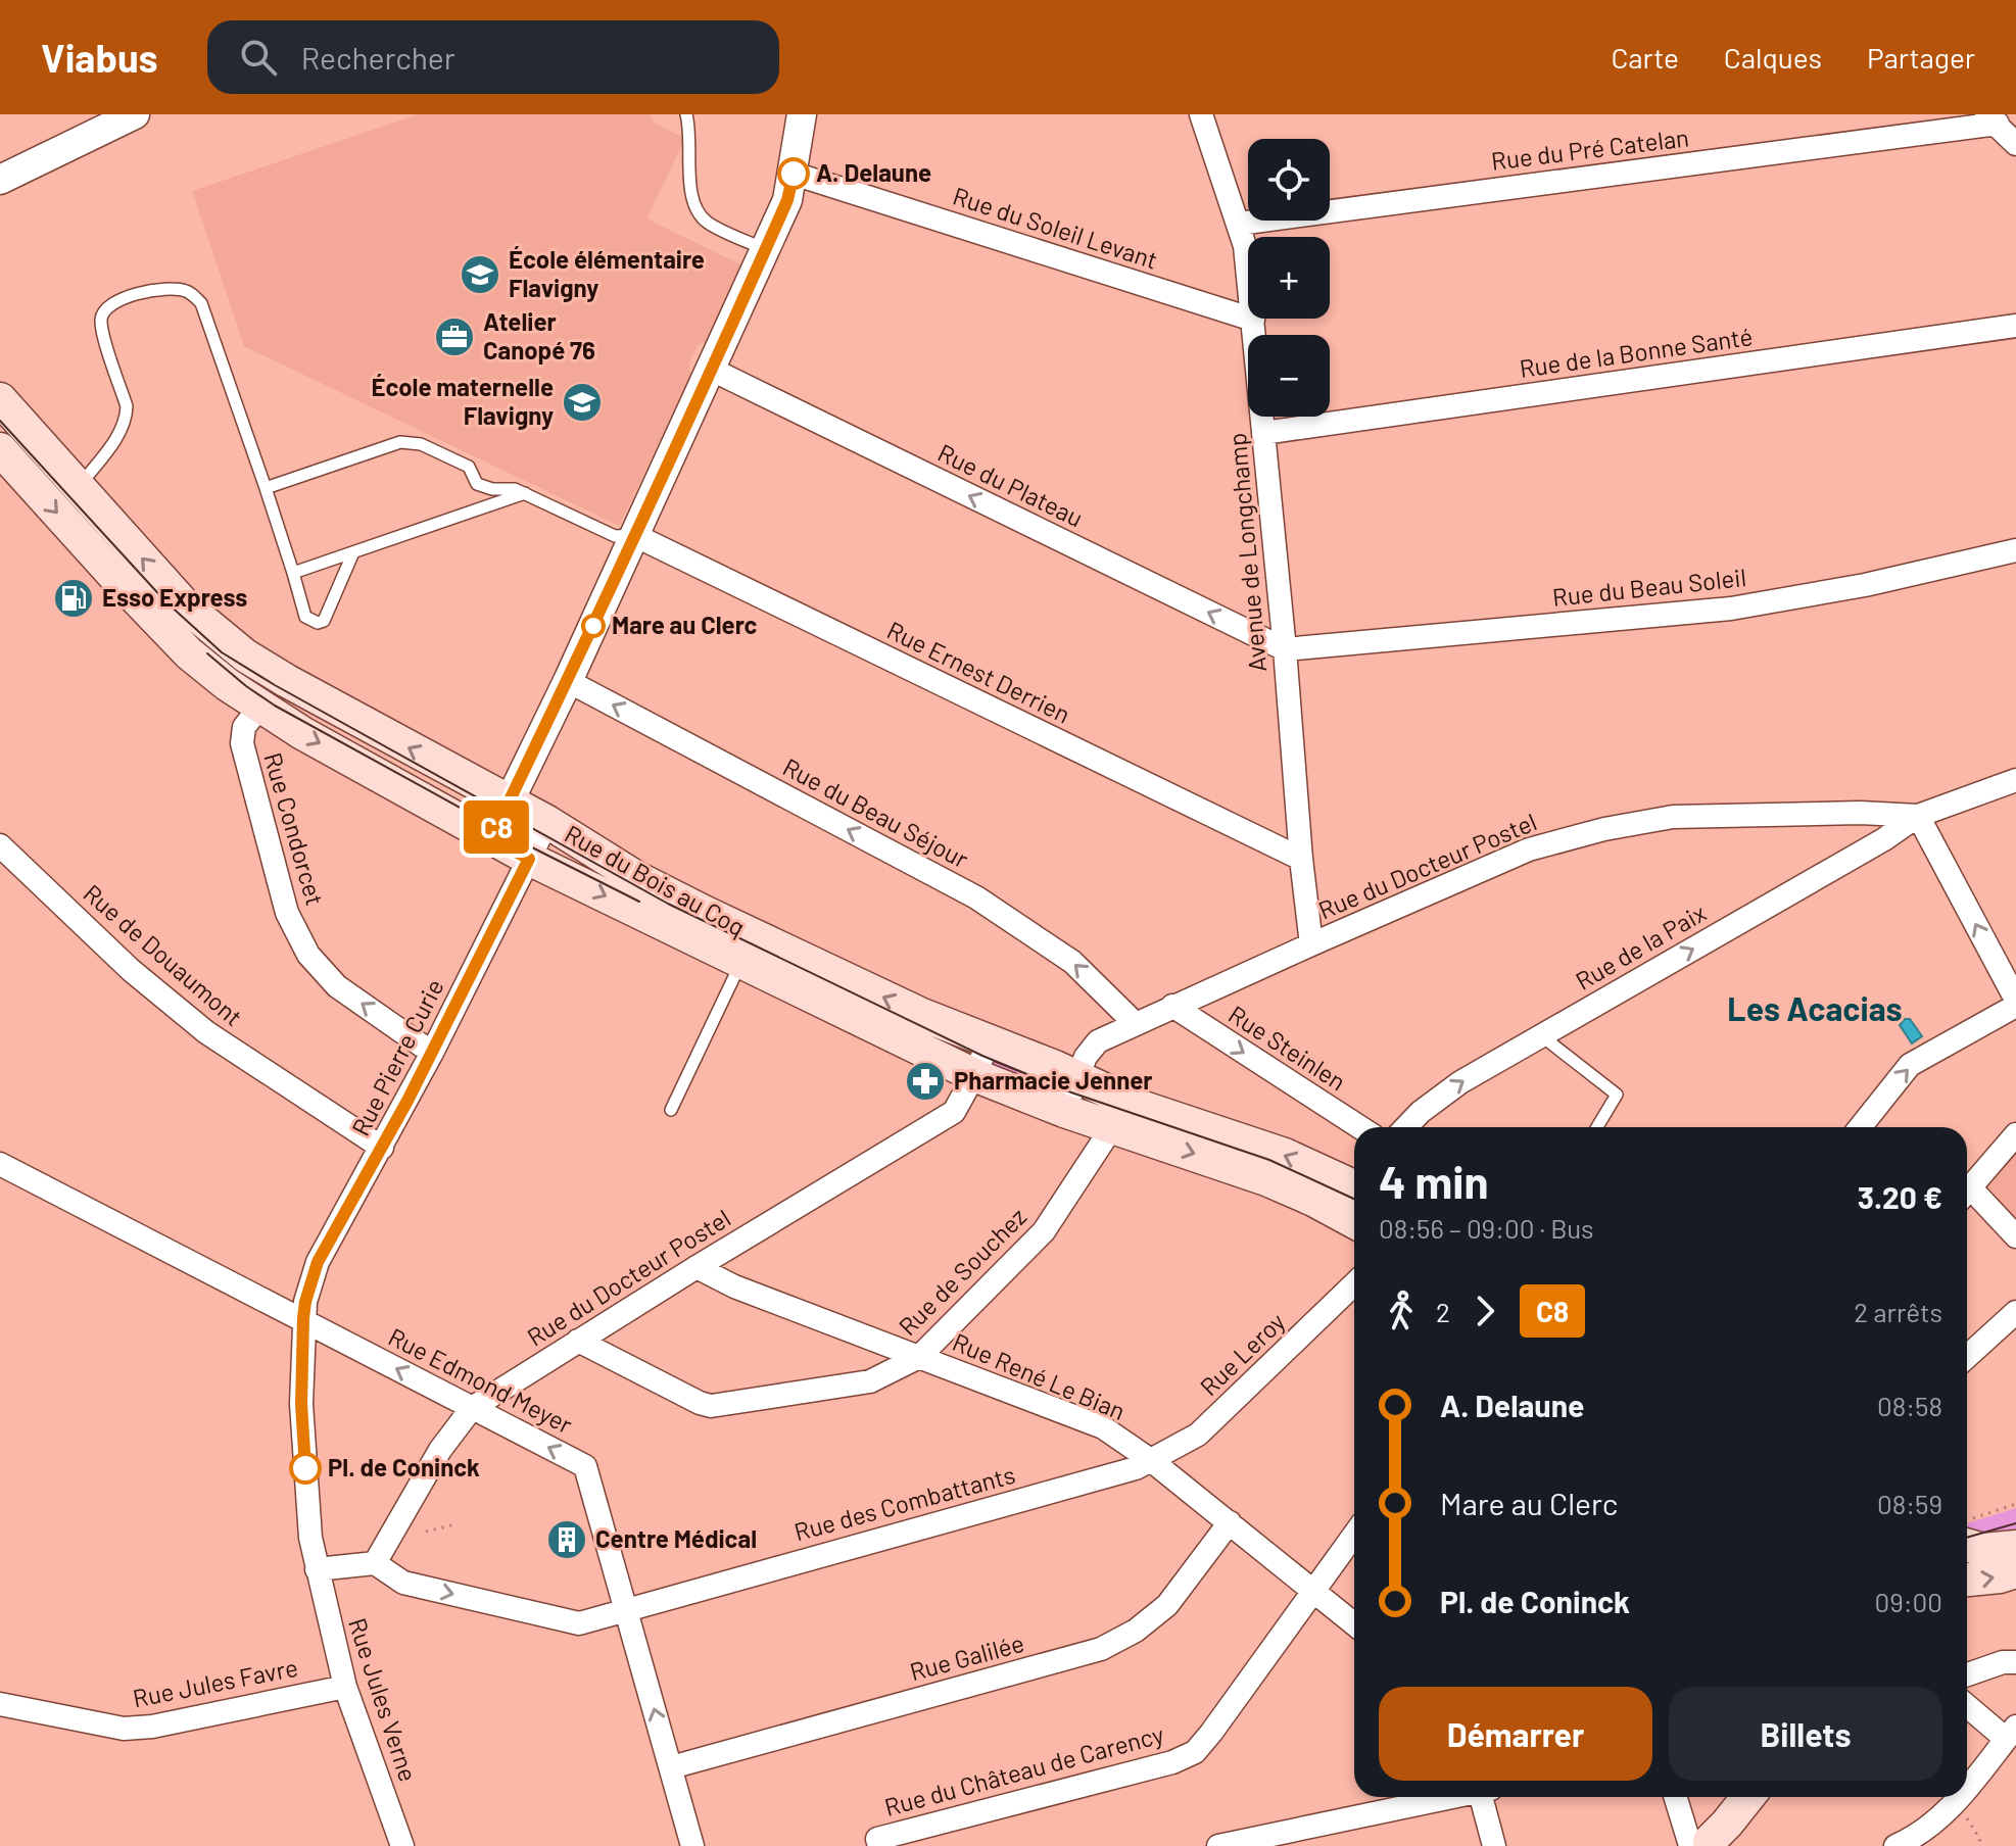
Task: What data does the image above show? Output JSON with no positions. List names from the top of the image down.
{
  "streets": {
    "main road": ["Rue du Bois au Coq"],
    "street": [
      "Rue du Pré Catelan",
      "Rue du Soleil Levant",
      "Rue de la Bonne Santé",
      "Rue du Plateau",
      "Avenue de Longchamp",
      "Rue du Beau Soleil",
      "Rue Ernest Derrien",
      "Rue du Beau Séjour",
      "Rue Condorcet",
      "Rue du Docteur Postel",
      "Rue de la Paix",
      "Rue de Douaumont",
      "Rue Steinlen",
      "Rue Pierre Curie",
      "Rue de Souchez",
      "Rue Leroy",
      "Rue René Le Bian",
      "Rue Edmond Meyer",
      "Rue des Combattants",
      "Rue Galilée",
      "Rue Jules Favre",
      "Rue Jules Verne",
      "Rue du Château de Carency"
    ]
  },
  "crossings": [
    ["Rue du Pré Catelan", "Avenue de Longchamp"],
    ["Rue du Soleil Levant", "Avenue de Longchamp"],
    ["Rue de la Bonne Santé", "Avenue de Longchamp"],
    ["Rue du Plateau", "Avenue de Longchamp"],
    ["Rue du Plateau", "Rue du Beau Soleil"],
    ["Avenue de Longchamp", "Rue du Beau Soleil"],
    ["Avenue de Longchamp", "Rue Ernest Derrien"],
    ["Avenue de Longchamp", "Rue du Docteur Postel"],
    ["Rue du Beau Séjour", "Rue du Docteur Postel"],
    ["Rue Condorcet", "Rue du Bois au Coq"],
    ["Rue Condorcet", "Rue Pierre Curie"],
    ["Rue du Docteur Postel", "Rue du Bois au Coq"],
    ["Rue du Docteur Postel", "Rue de la Paix"],
    ["Rue du Docteur Postel", "Rue Steinlen"],
    ["Rue du Docteur Postel", "Rue de Souchez"],
    ["Rue du Docteur Postel", "Rue René Le Bian"],
    ["Rue du Docteur Postel", "Rue Edmond Meyer"],
    ["Rue du Docteur Postel", "Rue des Combattants"],
    ["Rue du Bois au Coq", "Rue Pierre Curie"],
    ["Rue du Bois au Coq", "Rue de Souchez"],
    ["Rue de Douaumont", "Rue Pierre Curie"],
    ["Rue Pierre Curie", "Rue Edmond Meyer"],
    ["Rue Pierre Curie", "Rue Jules Verne"],
    ["Rue de Souchez", "Rue René Le Bian"],
    ["Rue Leroy", "Rue René Le Bian"],
    ["Rue Leroy", "Rue des Combattants"],
    ["Rue René Le Bian", "Rue des Combattants"],
    ["Rue René Le Bian", "Rue Galilée"],
    ["Rue René Le Bian", "Rue du Château de Carency"],
    ["Rue Edmond Meyer", "Rue des Combattants"],
    ["Rue Edmond Meyer", "Rue Galilée"],
    ["Rue Jules Favre", "Rue Jules Verne"]
  ],
  "one_way": [
    "Rue du Plateau",
    "Rue du Beau Séjour",
    "Rue Condorcet",
    "Rue de la Paix",
    "Rue Steinlen",
    "Rue Edmond Meyer"
  ],
  "districts": ["Les Acacias"],
  "places": {
    "other": ["A. Delaune", "Mare au Clerc", "Pl. de Coninck"],
    "school or university": ["École élémentaire Flavigny", "École maternelle Flavigny"],
    "office": ["Atelier Canopé 76"],
    "fuel station": ["Esso Express"],
    "pharmacy": ["Pharmacie Jenner"],
    "building": ["Centre Médical"]
  },
  "lines": ["bus line C8"],
  "page": {
    "header": "Viabus",
    "search": "Rechercher",
    "nav": ["Carte", "Calques", "Partager"],
    "on_map": "C8",
    "map_buttons": ["+", "−"],
    "heading": ["4 min", "08:56 – 09:00 · Bus", "3.20 €"],
    "legs": ["2", "C8", "2 arrêts"],
    "list": [
      {
        "name": "A. Delaune",
        "value": "08:58"
      },
      {
        "name": "Mare au Clerc",
        "value": "08:59"
      },
      {
        "name": "Pl. de Coninck",
        "value": "09:00"
      }
    ],
    "buttons": ["Démarrer", "Billets"]
  }
}
